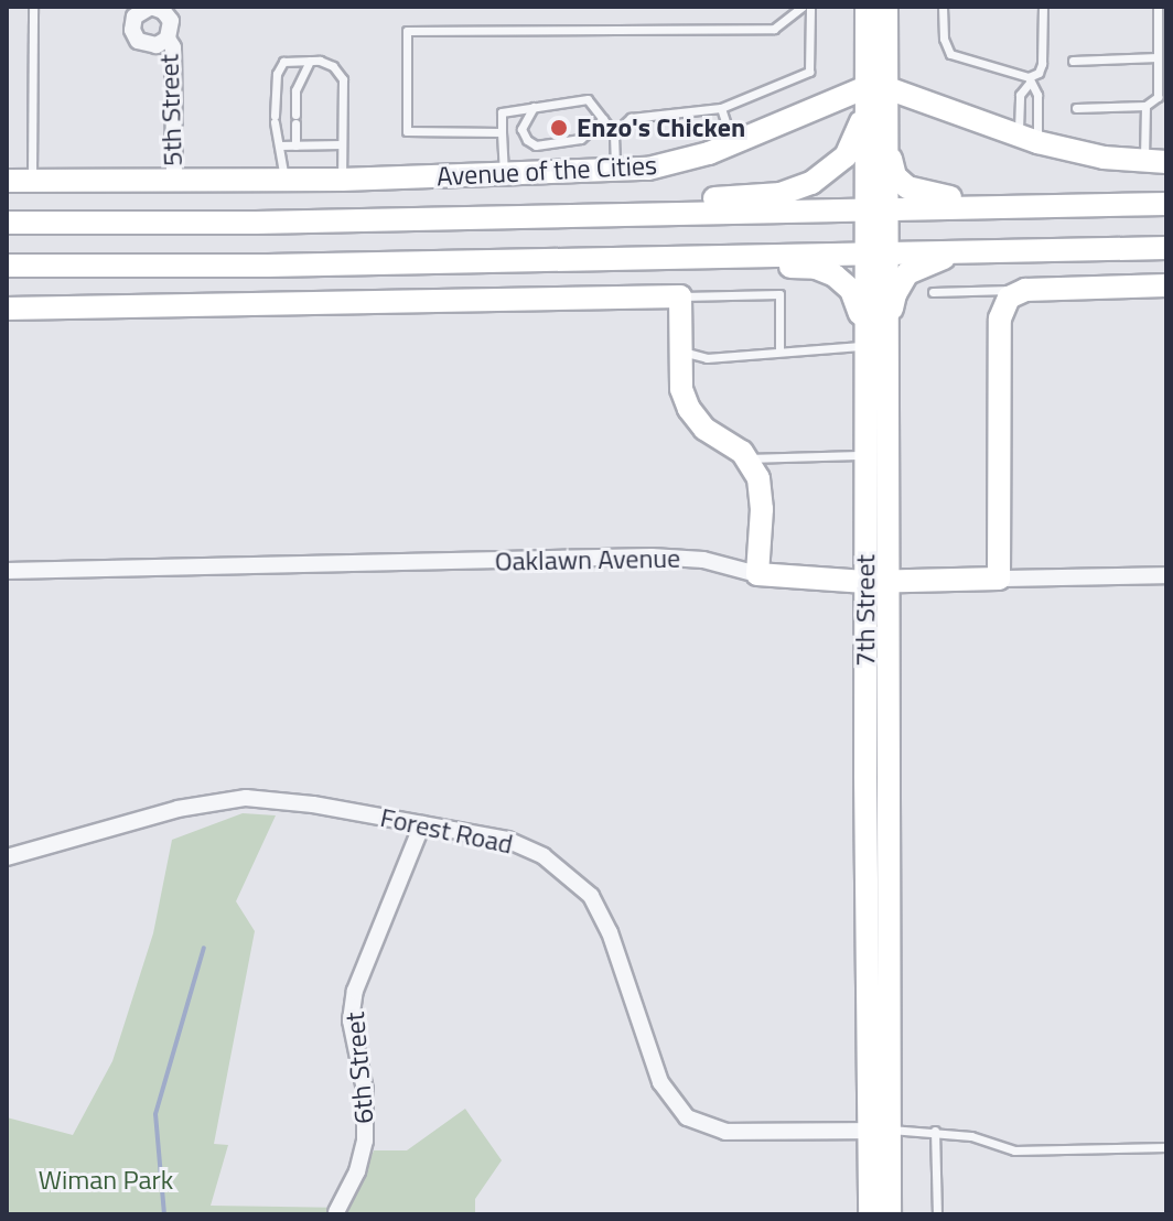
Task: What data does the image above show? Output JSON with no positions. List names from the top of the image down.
{
  "streets": {
    "main road": ["Avenue of the Cities", "Oaklawn Avenue", "7th Street"],
    "street": ["5th Street", "Forest Road", "6th Street"]
  },
  "crossings": [
    ["5th Street", "Avenue of the Cities"],
    ["Avenue of the Cities", "7th Street"],
    ["Oaklawn Avenue", "7th Street"],
    ["7th Street", "Forest Road"],
    ["Forest Road", "6th Street"]
  ],
  "parks": ["Wiman Park"],
  "places": ["Enzo's Chicken"]
}
